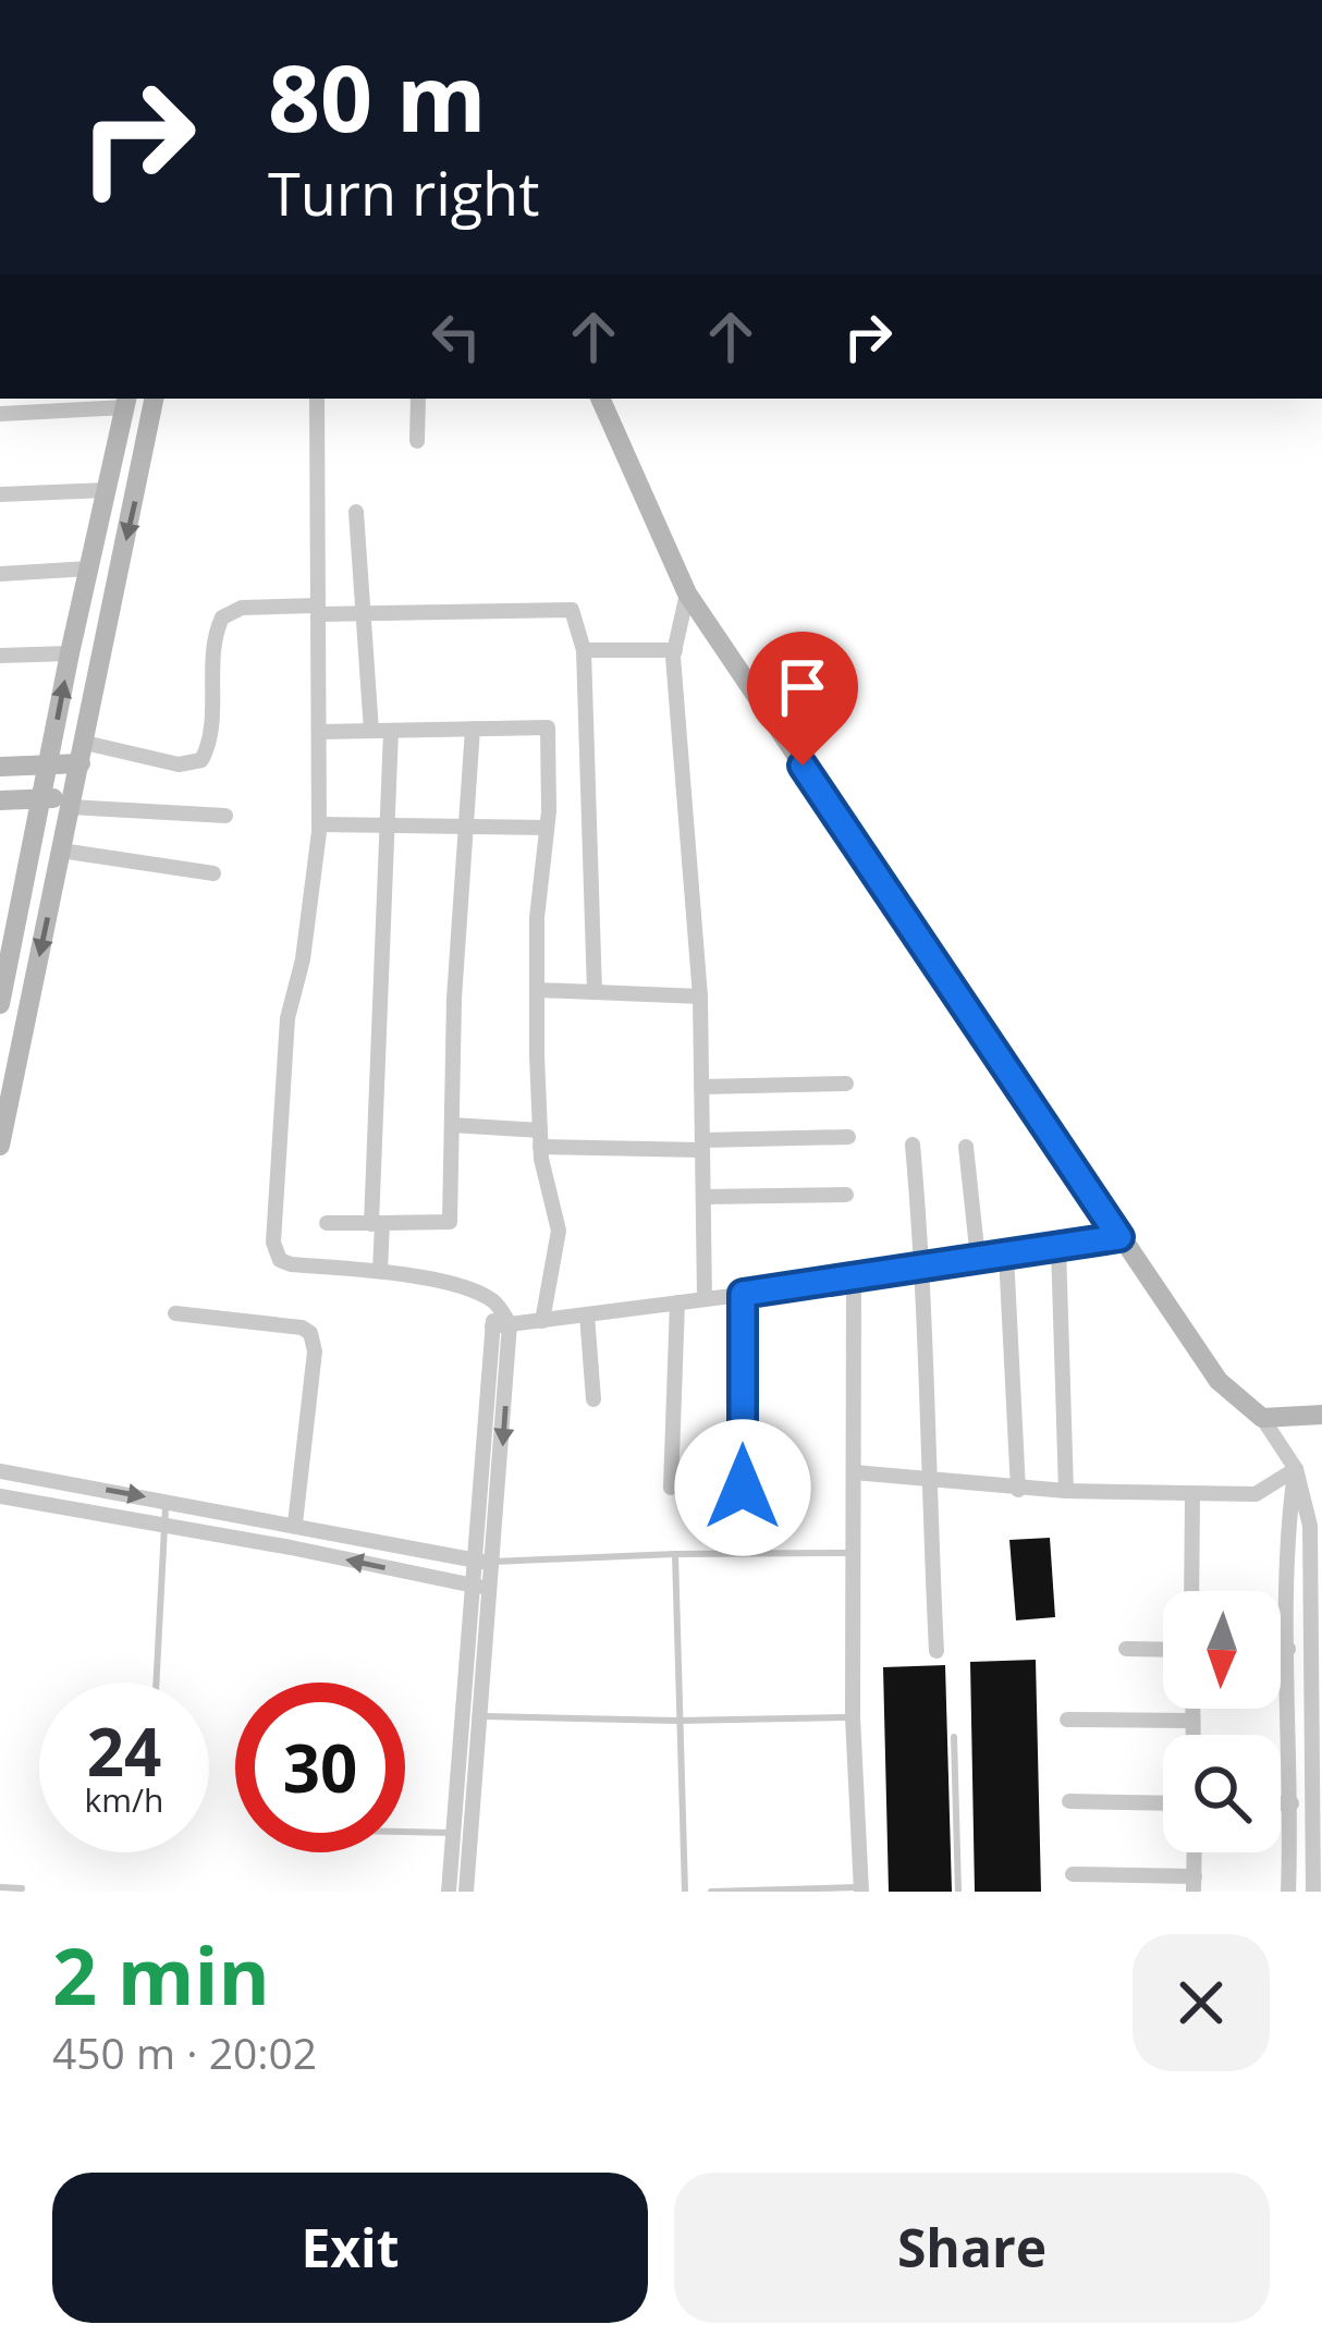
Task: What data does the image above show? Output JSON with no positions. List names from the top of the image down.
{
  "north": "bottom",
  "page": {
    "turn": ["80 m", "Turn right"],
    "speed": "24 km/h",
    "limit": "30",
    "heading": ["2 min", "450 m · 20:02"],
    "buttons": ["Exit", "Share"]
  }
}
